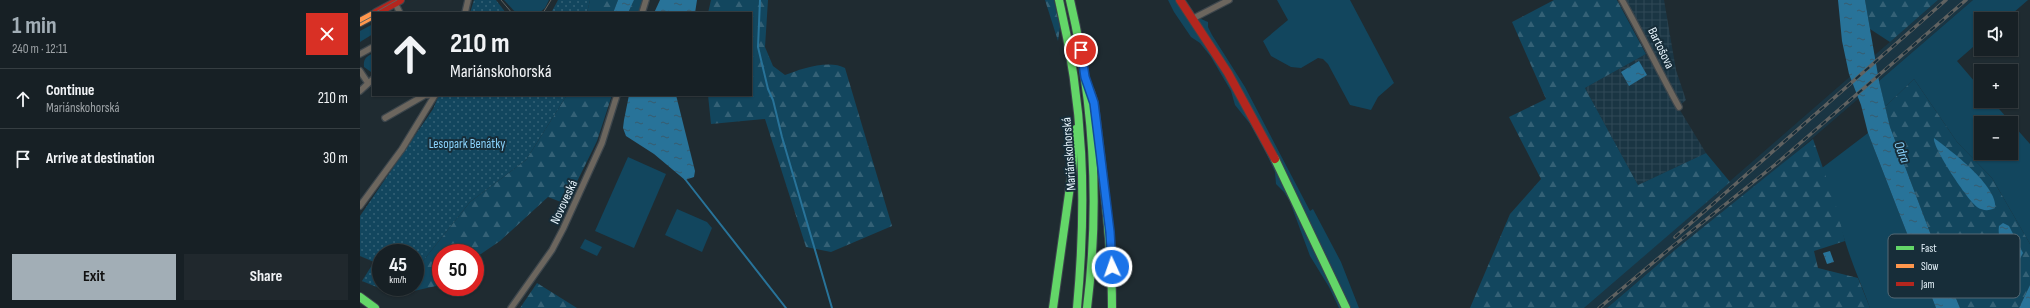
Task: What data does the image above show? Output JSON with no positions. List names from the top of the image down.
{
  "streets": {
    "main road": ["Mariánskohorská"],
    "street": ["Bartošova", "Novoveská"]
  },
  "water": ["Odra"],
  "parks": ["Lesopark Benátky"],
  "legend": ["Fast", "Slow", "Jam"],
  "page": {
    "heading": ["1 min", "240 m · 12:11"],
    "map_buttons": ["+", "−"],
    "turn": ["210 m", "Mariánskohorská"],
    "list": [
      {
        "name": "Continue",
        "note": "Mariánskohorská",
        "value": "210 m"
      },
      {
        "name": "Arrive at destination",
        "value": "30 m"
      }
    ],
    "speed": "45 km/h",
    "limit": "50",
    "buttons": ["Exit", "Share"]
  }
}
